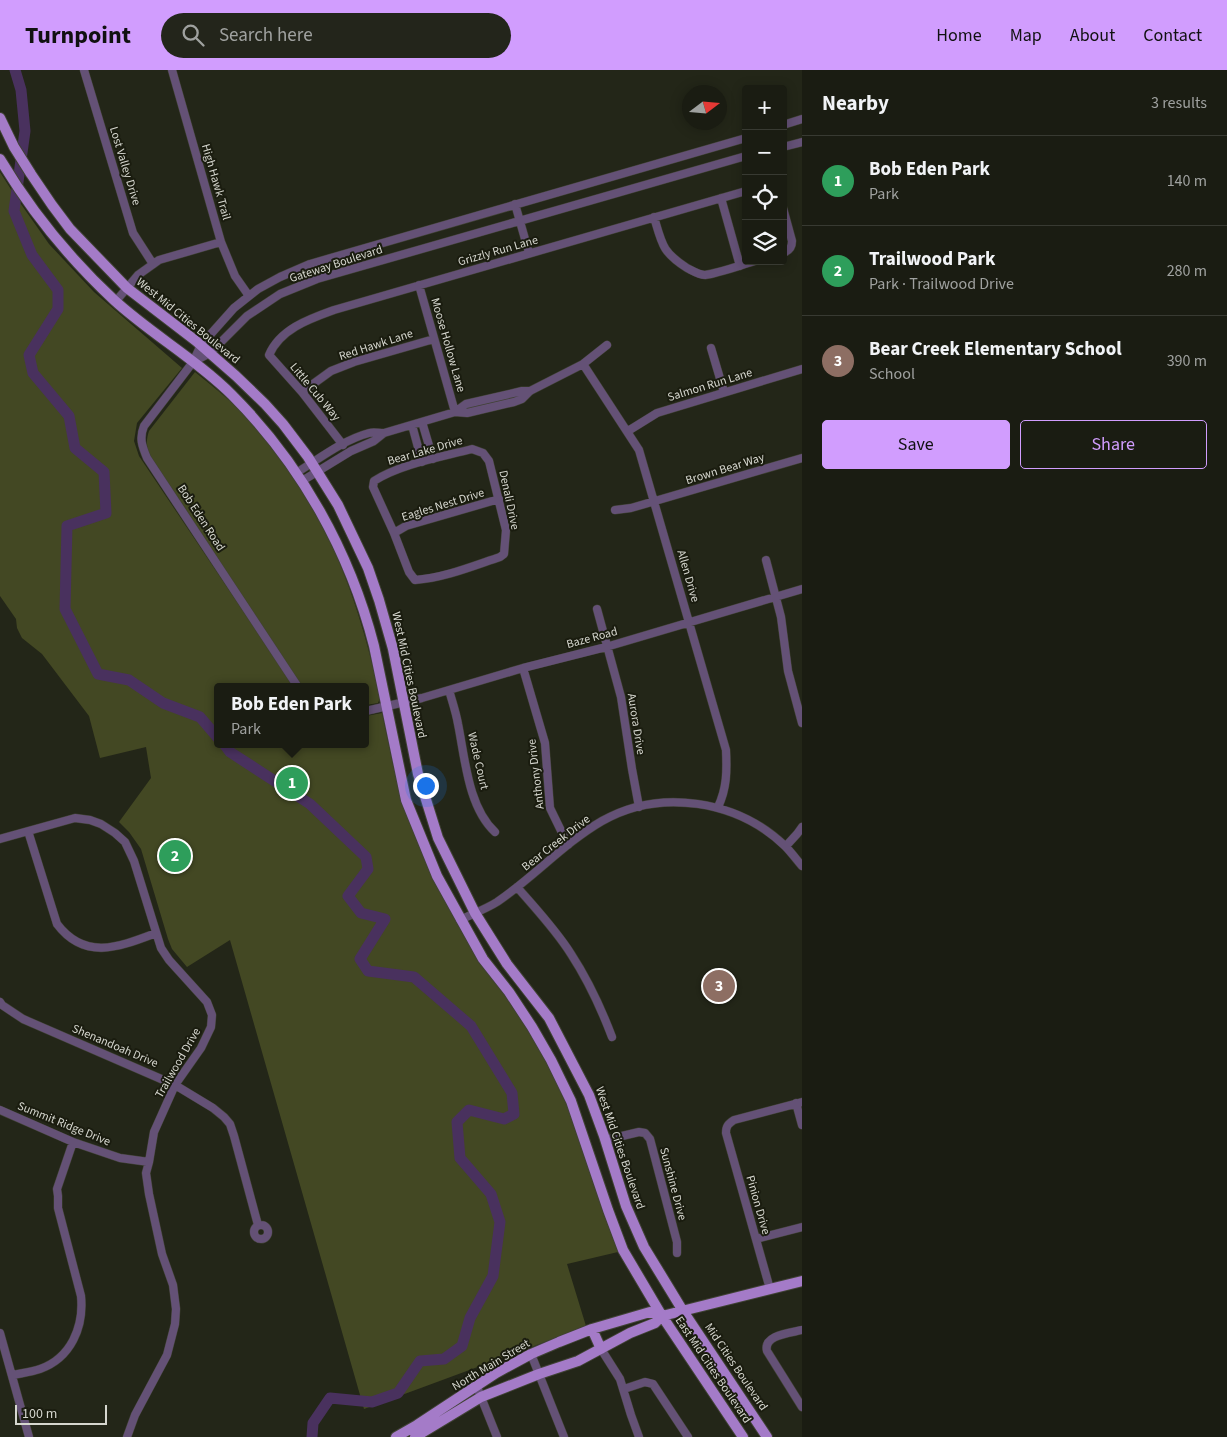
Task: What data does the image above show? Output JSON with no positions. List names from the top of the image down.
{
  "streets": {
    "main road": [
      "West Mid Cities Boulevard",
      "North Main Street",
      "Mid Cities Boulevard",
      "East Mid Cities Boulevard"
    ],
    "street": [
      "Lost Valley Drive",
      "High Hawk Trail",
      "Grizzly Run Lane",
      "Gateway Boulevard",
      "Red Hawk Lane",
      "Moose Hollow Lane",
      "Salmon Run Lane",
      "Little Cub Way",
      "Bear Lake Drive",
      "Brown Bear Way",
      "Denali Drive",
      "Eagles Nest Drive",
      "Bob Eden Road",
      "Allen Drive",
      "Baze Road",
      "Aurora Drive",
      "Wade Court",
      "Anthony Drive",
      "Bear Creek Drive",
      "Shenandoah Drive",
      "Trailwood Drive",
      "Summit Ridge Drive",
      "Sunshine Drive",
      "Pinion Drive"
    ]
  },
  "crossings": [
    ["High Hawk Trail", "Gateway Boulevard"],
    ["Grizzly Run Lane", "Moose Hollow Lane"],
    ["Grizzly Run Lane", "Little Cub Way"],
    ["Gateway Boulevard", "West Mid Cities Boulevard"],
    ["Gateway Boulevard", "Bob Eden Road"],
    ["West Mid Cities Boulevard", "Baze Road"],
    ["West Mid Cities Boulevard", "Bear Creek Drive"],
    ["West Mid Cities Boulevard", "Sunshine Drive"],
    ["West Mid Cities Boulevard", "North Main Street"],
    ["West Mid Cities Boulevard", "Mid Cities Boulevard"],
    ["Red Hawk Lane", "Moose Hollow Lane"],
    ["Red Hawk Lane", "Little Cub Way"],
    ["Salmon Run Lane", "Allen Drive"],
    ["Bear Lake Drive", "Denali Drive"],
    ["Bear Lake Drive", "Eagles Nest Drive"],
    ["Brown Bear Way", "Allen Drive"],
    ["Denali Drive", "Eagles Nest Drive"],
    ["Allen Drive", "Baze Road"],
    ["Allen Drive", "Bear Creek Drive"],
    ["Baze Road", "Aurora Drive"],
    ["Baze Road", "Wade Court"],
    ["Baze Road", "Anthony Drive"],
    ["Aurora Drive", "Bear Creek Drive"],
    ["Anthony Drive", "Bear Creek Drive"],
    ["Shenandoah Drive", "Trailwood Drive"],
    ["Trailwood Drive", "Summit Ridge Drive"],
    ["Pinion Drive", "North Main Street"],
    ["North Main Street", "Mid Cities Boulevard"],
    ["North Main Street", "East Mid Cities Boulevard"]
  ],
  "scale_bar": "100 m",
  "north": "right",
  "page": {
    "header": "Turnpoint",
    "search": "Search here",
    "nav": [
      "Home",
      "Map",
      "About",
      "Contact"
    ],
    "heading": ["Nearby", "3 results"],
    "map_buttons": ["+", "−"],
    "list": [
      {
        "mark": "1",
        "name": "Bob Eden Park",
        "note": "Park",
        "value": "140 m"
      },
      {
        "mark": "2",
        "name": "Trailwood Park",
        "note": "Park · Trailwood Drive",
        "value": "280 m"
      },
      {
        "mark": "3",
        "name": "Bear Creek Elementary School",
        "note": "School",
        "value": "390 m"
      }
    ],
    "buttons": ["Save", "Share"],
    "popup": ["Bob Eden Park", "Park"],
    "pins": ["1", "2", "3"],
    "scale": "100 m"
  }
}
